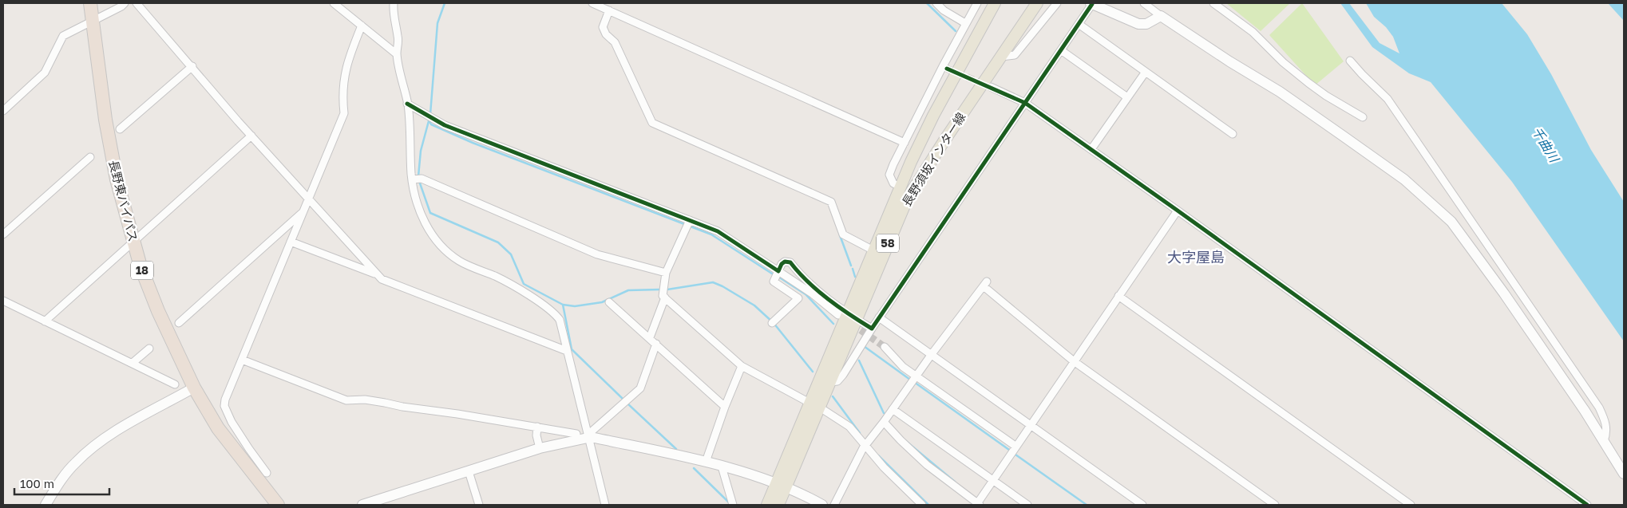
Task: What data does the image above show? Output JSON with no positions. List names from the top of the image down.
{
  "streets": {
    "highway": ["長野東バイパス", "18"],
    "main road": ["長野須坂インター線", "58"]
  },
  "districts": ["大字屋島"],
  "water": ["千曲川"],
  "scale_bar": "100 m"
}
